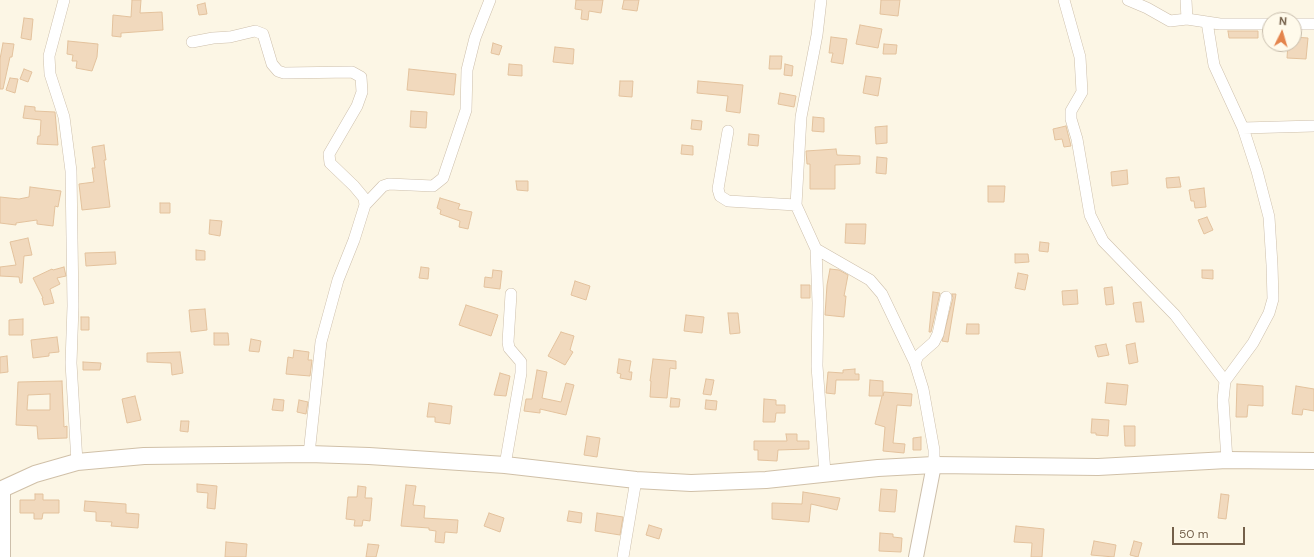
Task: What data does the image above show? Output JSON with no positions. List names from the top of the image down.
{
  "scale_bar": "50 m",
  "north": "top"
}
